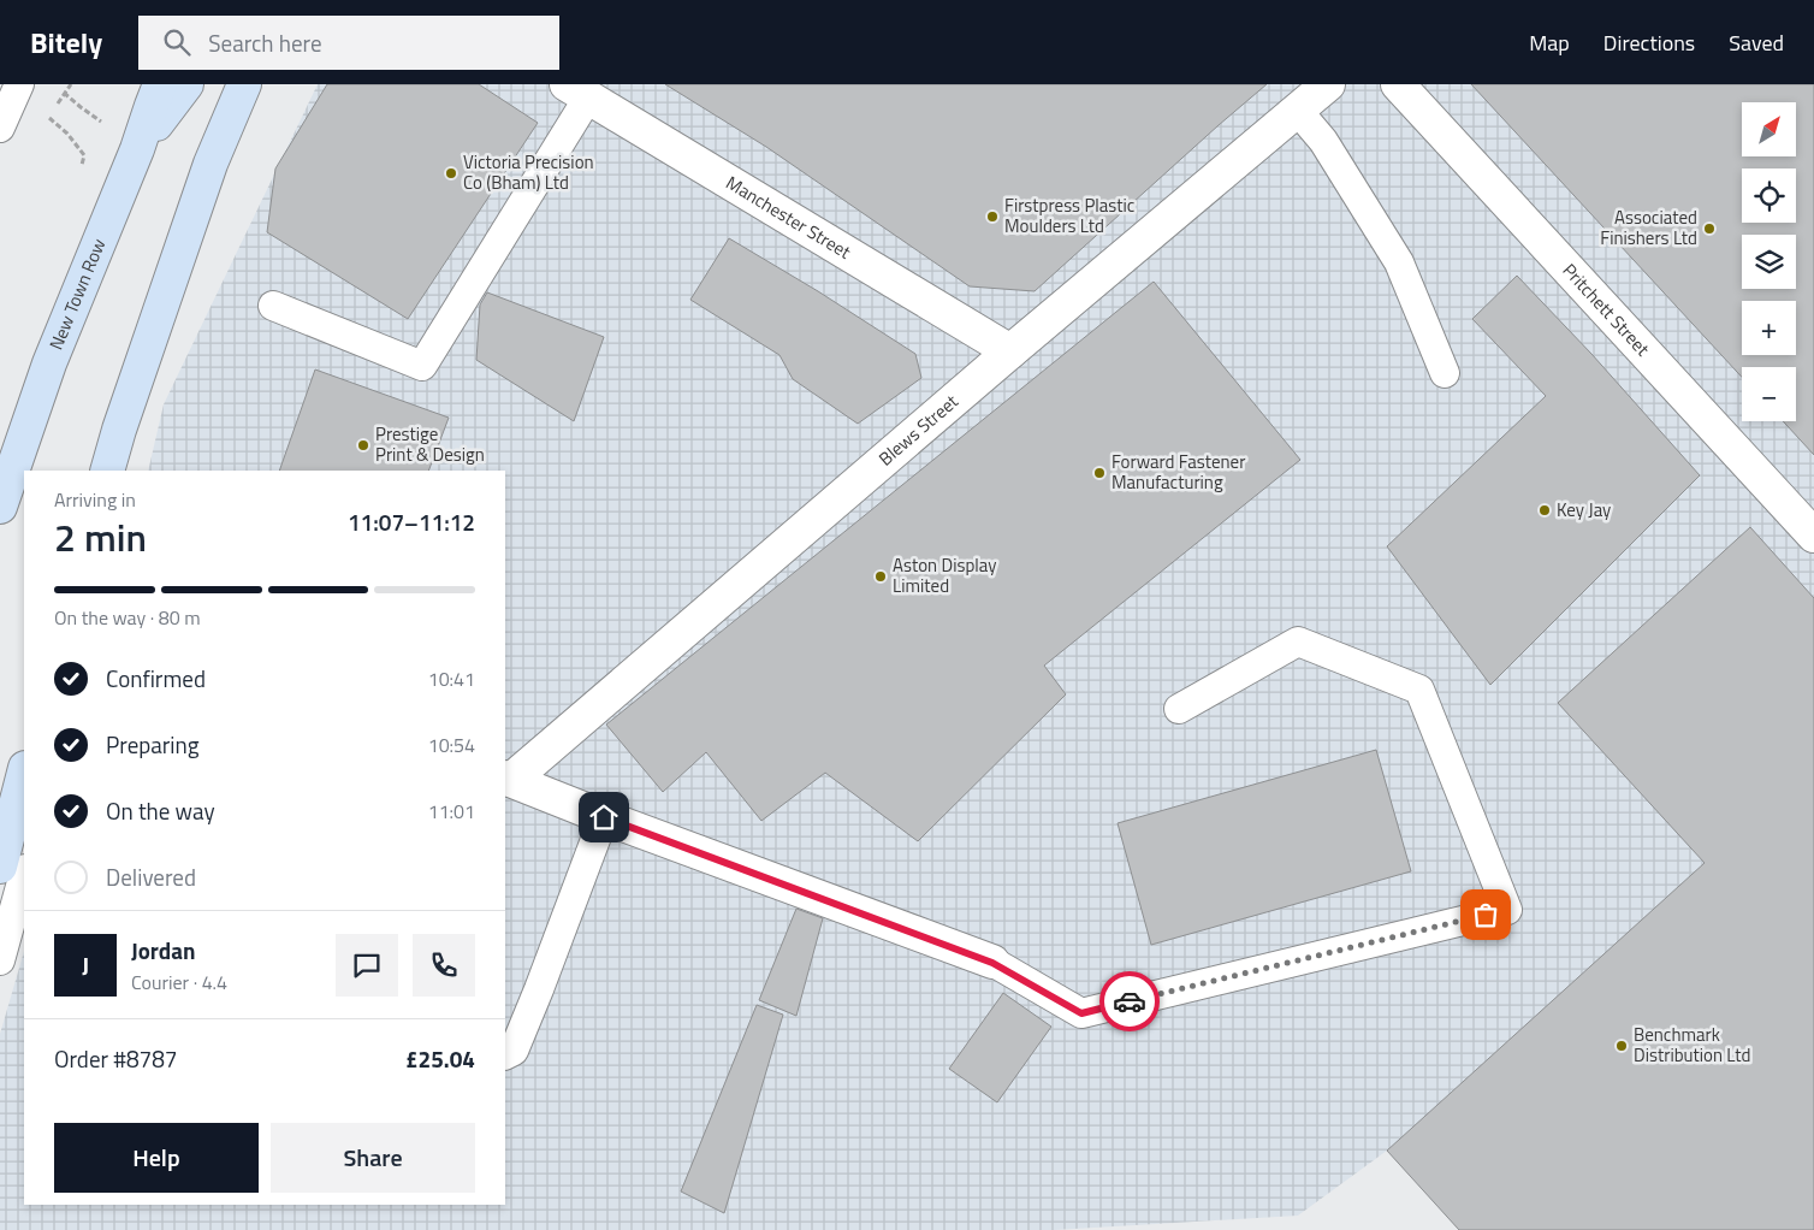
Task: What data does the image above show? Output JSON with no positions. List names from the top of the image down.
{
  "streets": {
    "main road": ["New Town Row"],
    "street": ["Manchester Street", "Pritchett Street", "Blews Street"]
  },
  "crossings": [
    ["Manchester Street", "Blews Street"]
  ],
  "places": [
    "Victoria Precision Co (Bham) Ltd",
    "Firstpress Plastic Moulders Ltd",
    "Associated Finishers Ltd",
    "Prestige Print & Design",
    "Forward Fastener Manufacturing",
    "Key Jay",
    "Aston Display Limited",
    "Benchmark Distribution Ltd"
  ],
  "north": "top right",
  "page": {
    "header": "Bitely",
    "search": "Search here",
    "nav": ["Map", "Directions", "Saved"],
    "map_buttons": ["+", "−"],
    "heading": ["2 min", "Arriving in", "11:07–11:12"],
    "panel": [
      "Jordan",
      "Courier · 4.4",
      "Order #8787",
      "£25.04"
    ],
    "bar": "On the way · 80 m",
    "list": [
      ["Confirmed", "10:41"],
      ["Preparing", "10:54"],
      ["On the way", "11:01"],
      "Delivered"
    ],
    "round": "J",
    "buttons": ["Help", "Share"]
  }
}
